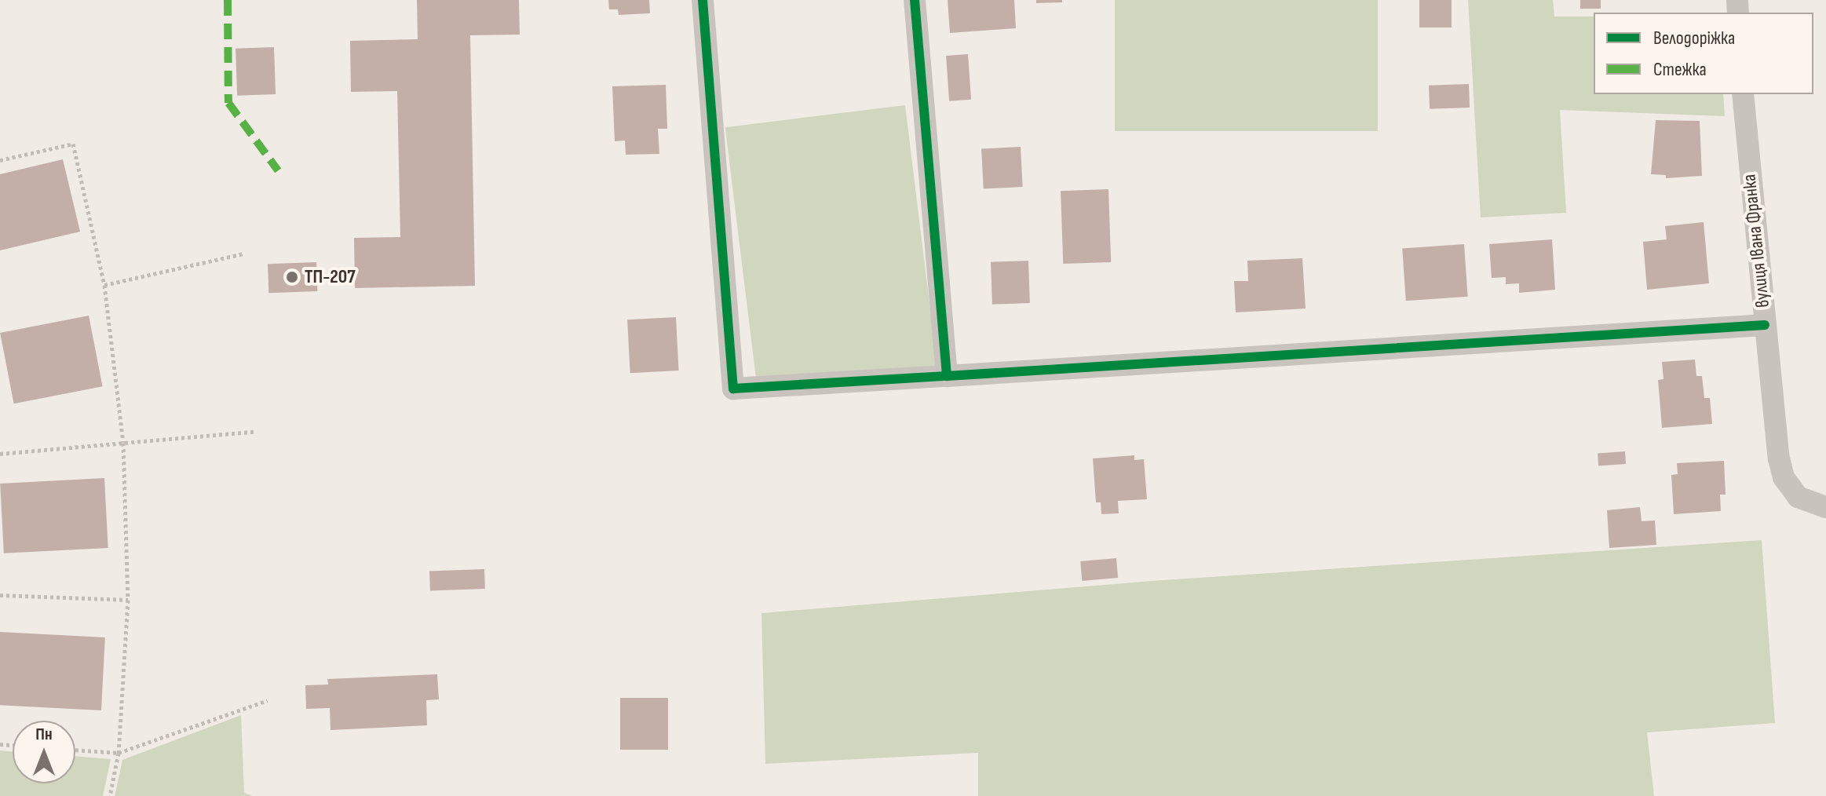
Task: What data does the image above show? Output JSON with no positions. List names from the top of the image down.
{
  "streets": {
    "street": ["вулиця Івана Франка"]
  },
  "places": ["ТП-207"],
  "legend": ["Велодоріжка", "Стежка"],
  "north": "top"
}
